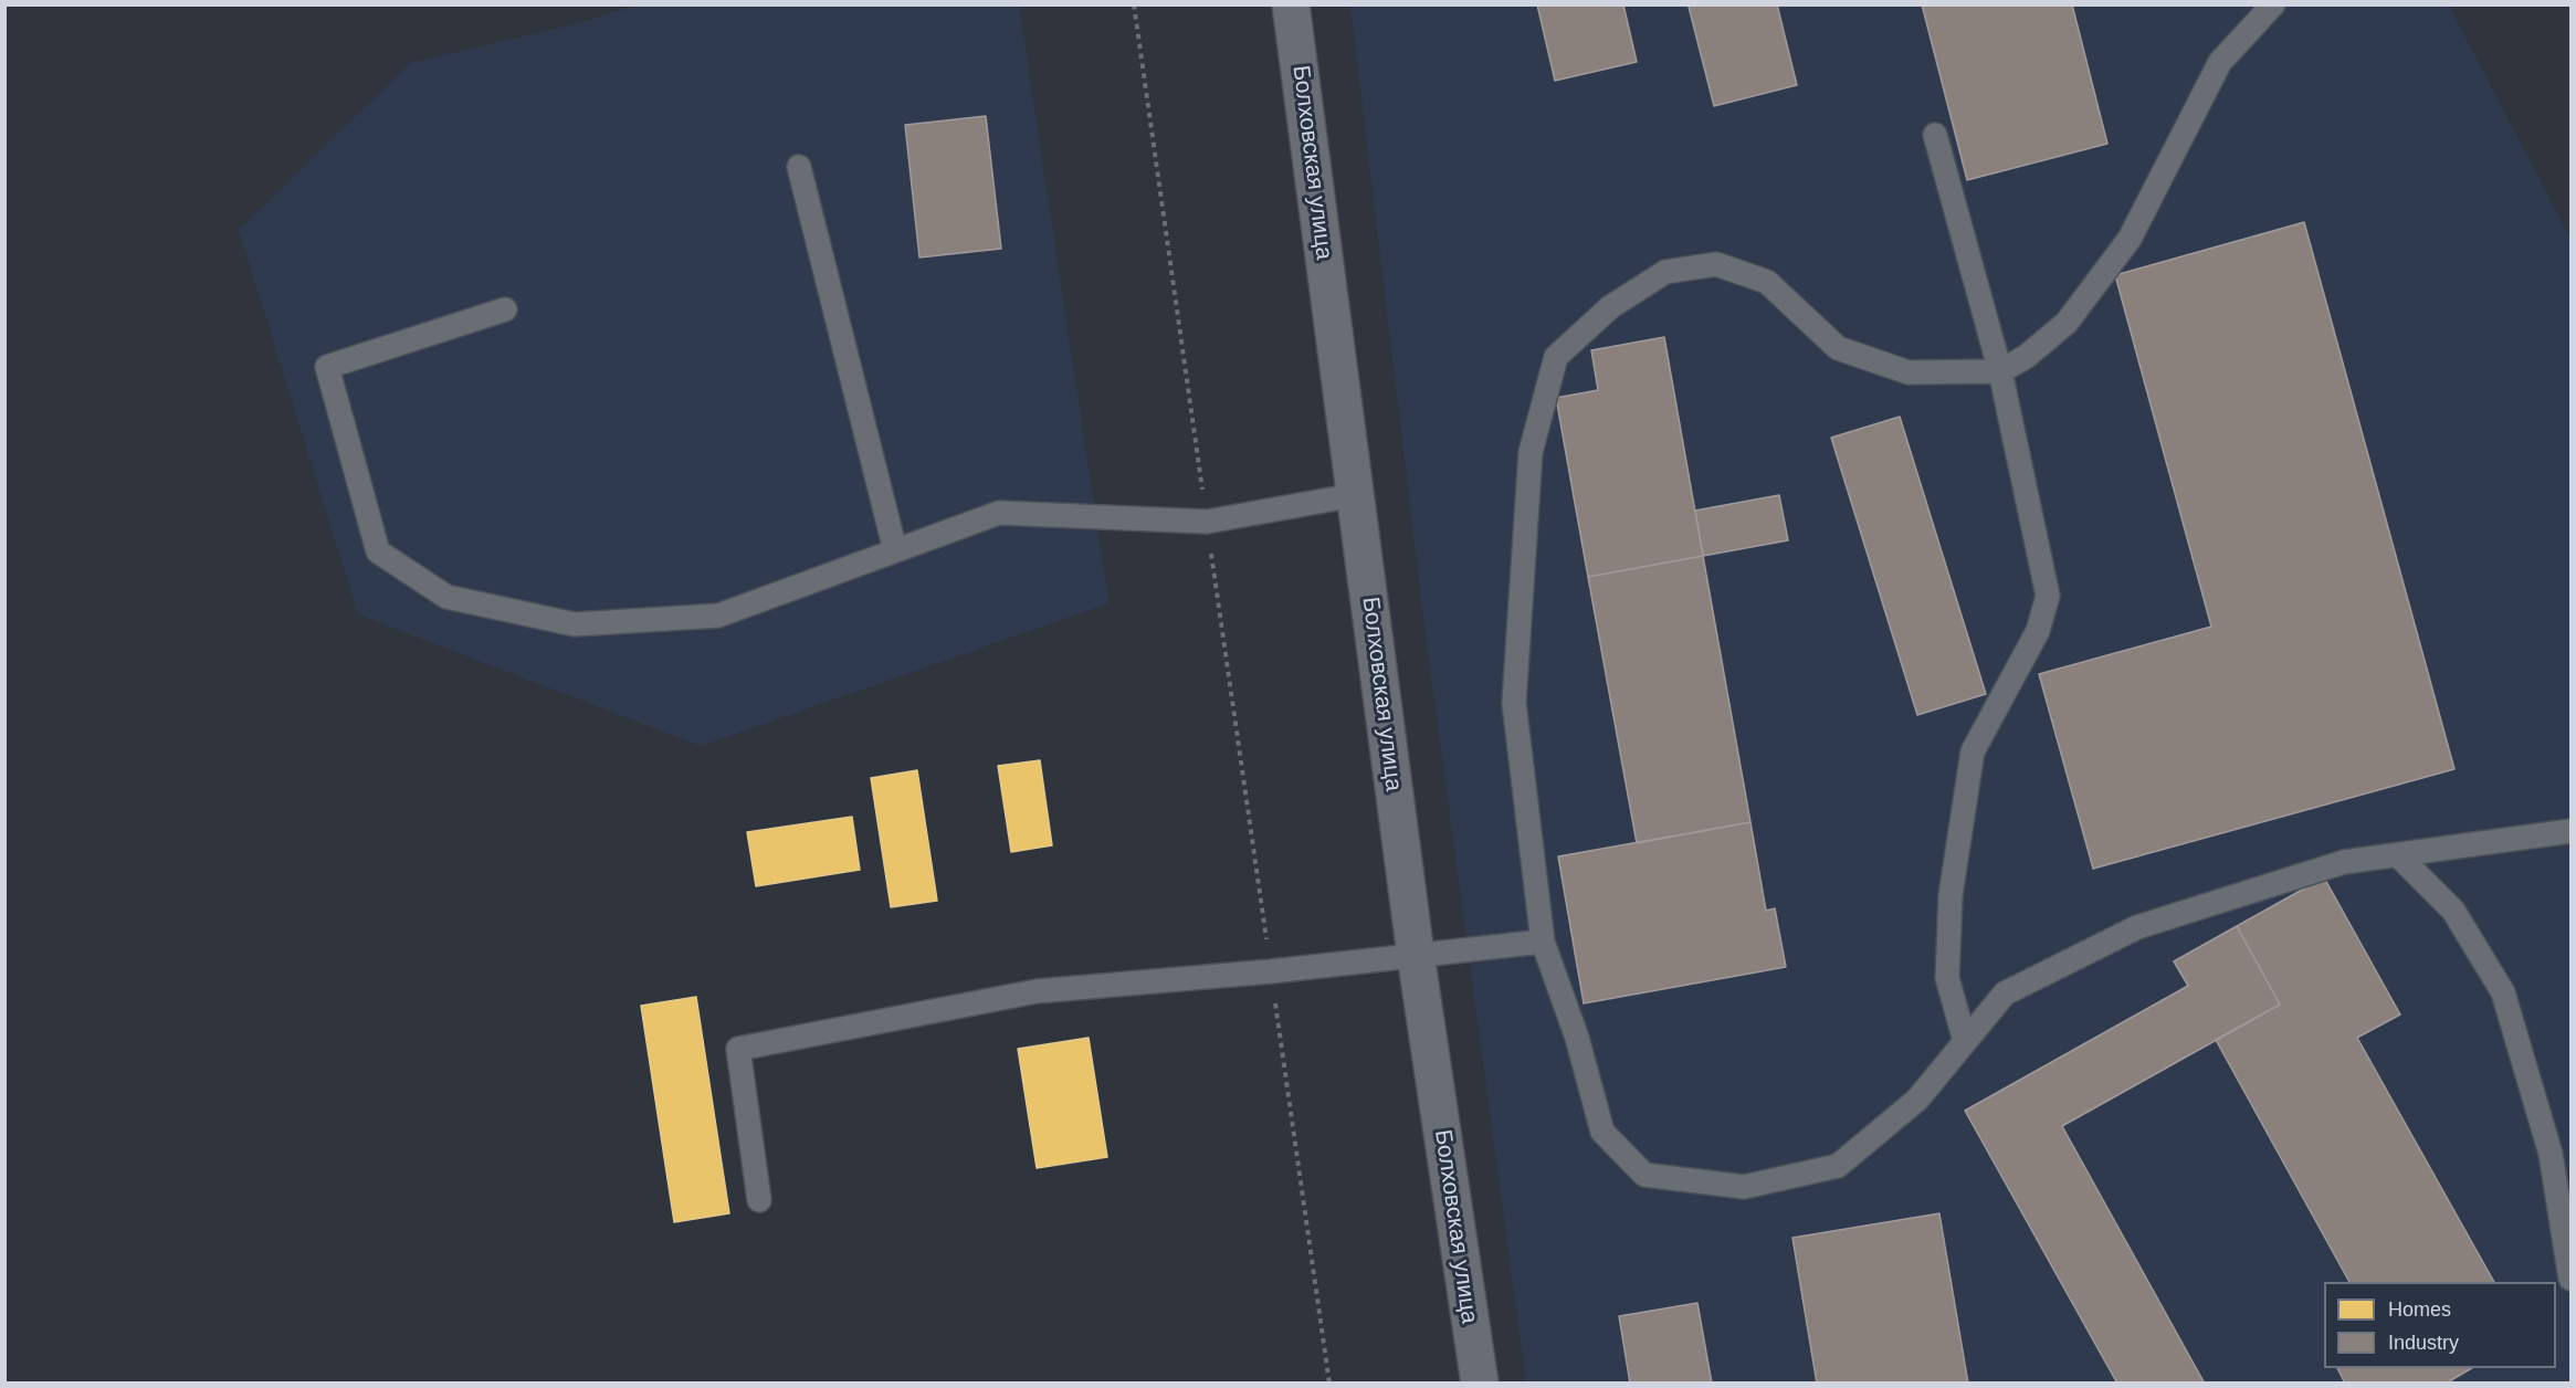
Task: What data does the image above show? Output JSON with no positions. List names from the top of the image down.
{
  "streets": {
    "main road": ["Болховская улица"]
  },
  "legend": ["Homes", "Industry"]
}
